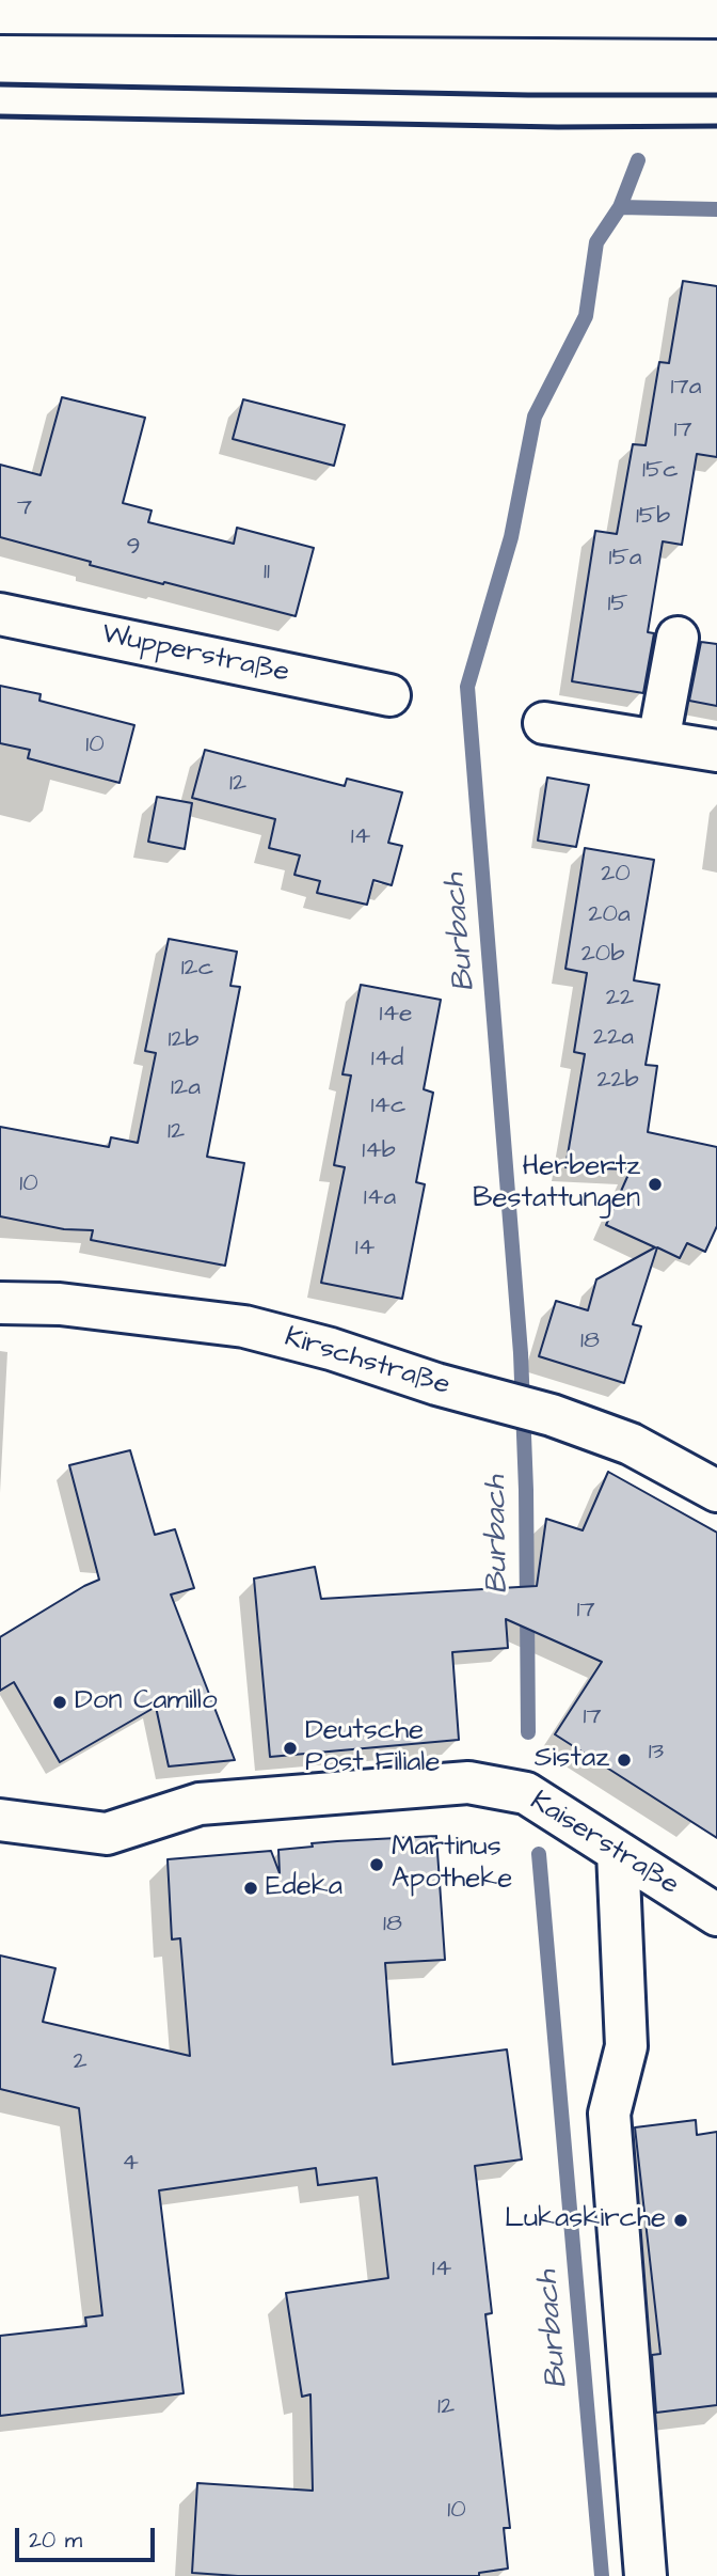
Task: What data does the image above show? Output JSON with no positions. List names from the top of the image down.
{
  "streets": {
    "street": ["Wupperstraße", "Kirschstraße", "Kaiserstraße"]
  },
  "water": ["Burbach"],
  "places": [
    "Herbertz Bestattungen",
    "Don Camillo",
    "Deutsche Post Filiale",
    "Sistaz",
    "Martinus Apotheke",
    "Edeka",
    "Lukaskirche"
  ],
  "house_numbers": [
    "17a",
    "17",
    "15c",
    "7",
    "15b",
    "9",
    "15a",
    "11",
    "15",
    "10",
    "12",
    "14",
    "20",
    "20a",
    "20b",
    "12c",
    "22",
    "14e",
    "22a",
    "12b",
    "14d",
    "22b",
    "12a",
    "14c",
    "12",
    "14b",
    "10",
    "14a",
    "14",
    "18",
    "17",
    "17",
    "13",
    "18",
    "2",
    "4",
    "14",
    "12",
    "10"
  ],
  "scale_bar": "20 m"
}
